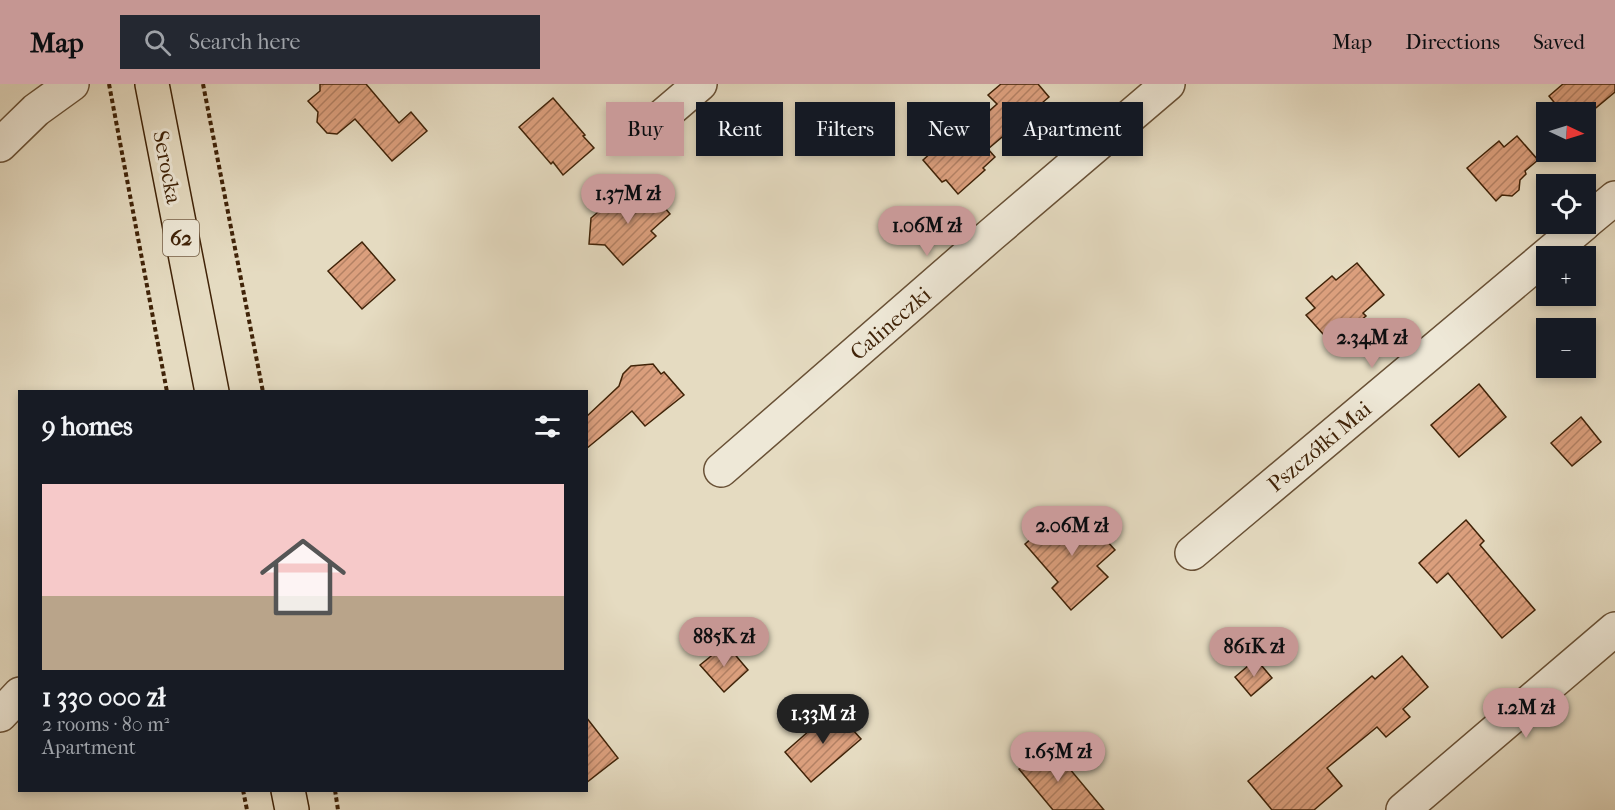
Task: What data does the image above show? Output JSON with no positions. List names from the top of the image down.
{
  "streets": {
    "main road": ["Serocka", "62"],
    "street": ["Calineczki", "Pszczółki Mai"]
  },
  "north": "right",
  "page": {
    "header": "Map",
    "search": "Search here",
    "nav": ["Map", "Directions", "Saved"],
    "map_buttons": ["+", "−"],
    "chip": [
      "Buy",
      "Rent",
      "Filters",
      "New",
      "Apartment"
    ],
    "price": [
      "1.37M zł",
      "1.06M zł",
      "2.34M zł",
      "2.06M zł",
      "885K zł",
      "861K zł",
      "1.2M zł",
      "1.33M zł",
      "1.65M zł"
    ],
    "heading": "9 homes",
    "list": [
      {
        "name": "1 330 000 zł",
        "note": "2 rooms · 80 m² · Apartment"
      }
    ]
  }
}
